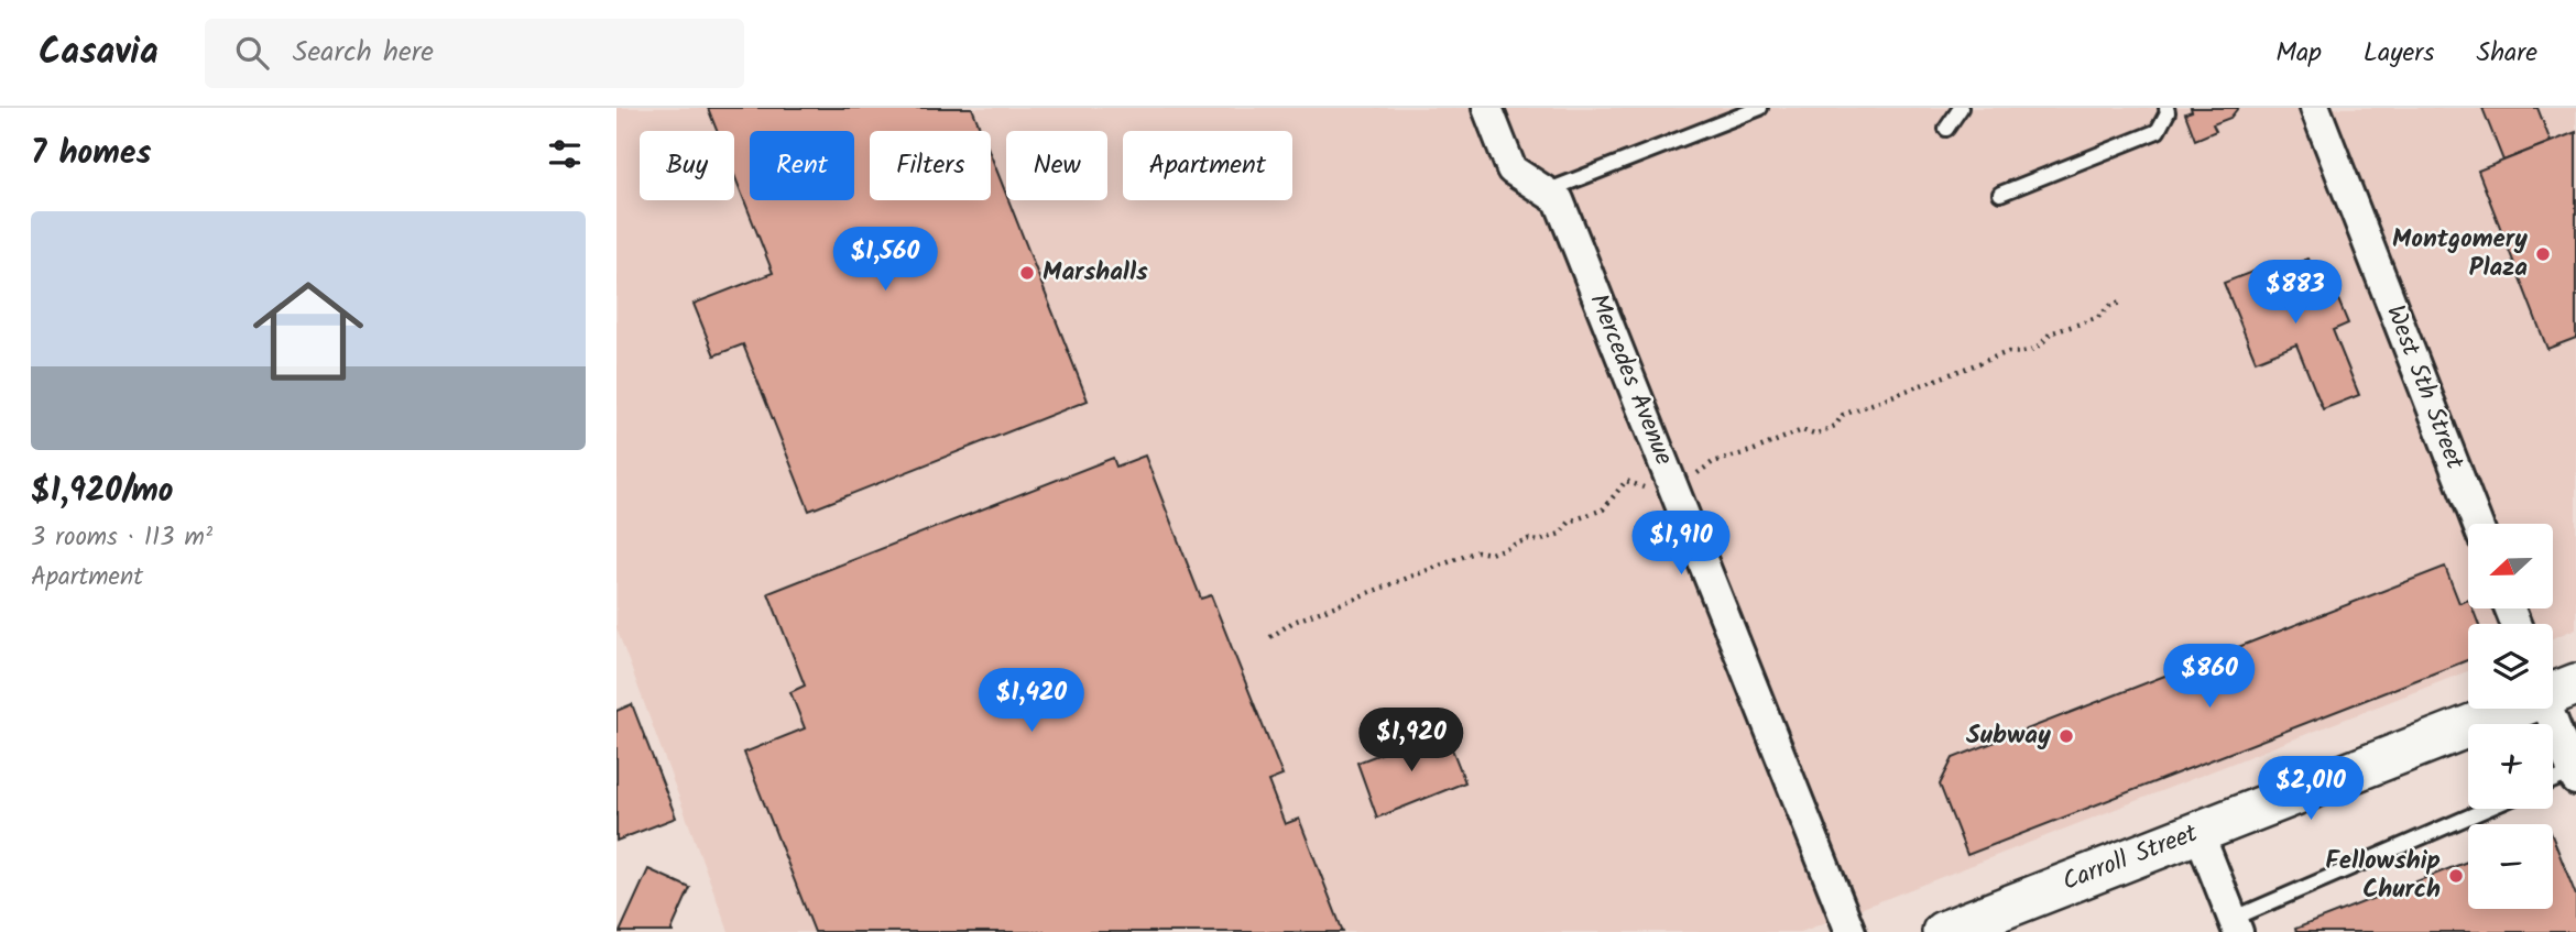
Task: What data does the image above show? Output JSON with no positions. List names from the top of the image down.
{
  "streets": {
    "street": ["Mercedes Avenue", "West 5th Street", "Carroll Street"]
  },
  "places": [
    "Montgomery Plaza",
    "Marshalls",
    "Subway",
    "Fellowship Church"
  ],
  "north": "left",
  "page": {
    "header": "Casavia",
    "search": "Search here",
    "nav": ["Map", "Layers", "Share"],
    "heading": "7 homes",
    "chip": [
      "Buy",
      "Rent",
      "Filters",
      "New",
      "Apartment"
    ],
    "list": [
      {
        "name": "$1,920/mo",
        "note": "3 rooms · 113 m² · Apartment"
      }
    ],
    "price": [
      "$1,560",
      "$883",
      "$1,910",
      "$860",
      "$1,420",
      "$1,920",
      "$2,010"
    ],
    "map_buttons": ["+", "−"]
  }
}
